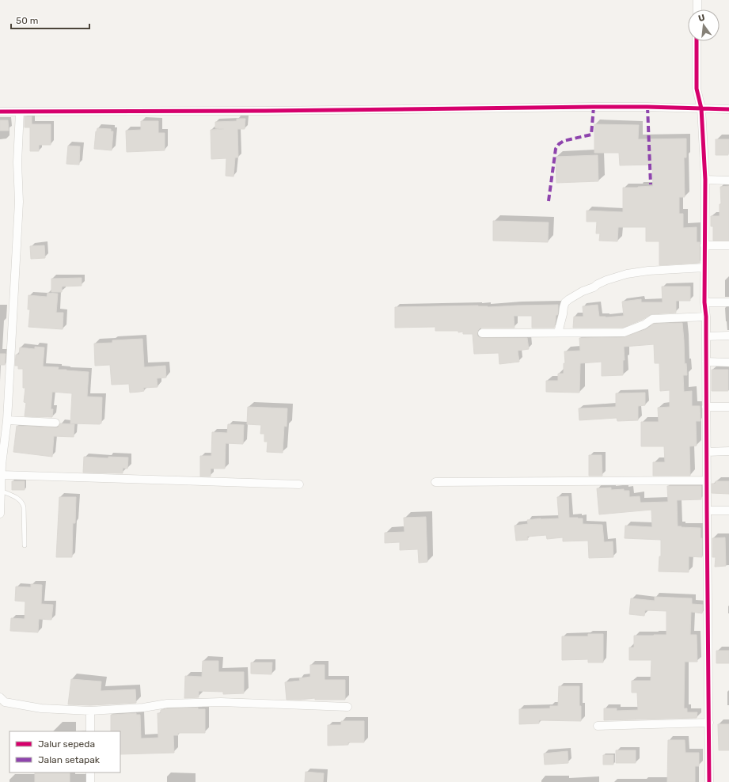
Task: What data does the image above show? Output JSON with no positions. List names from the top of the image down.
{
  "legend": ["Jalur sepeda", "Jalan setapak"],
  "scale_bar": "50 m",
  "north": "top"
}
